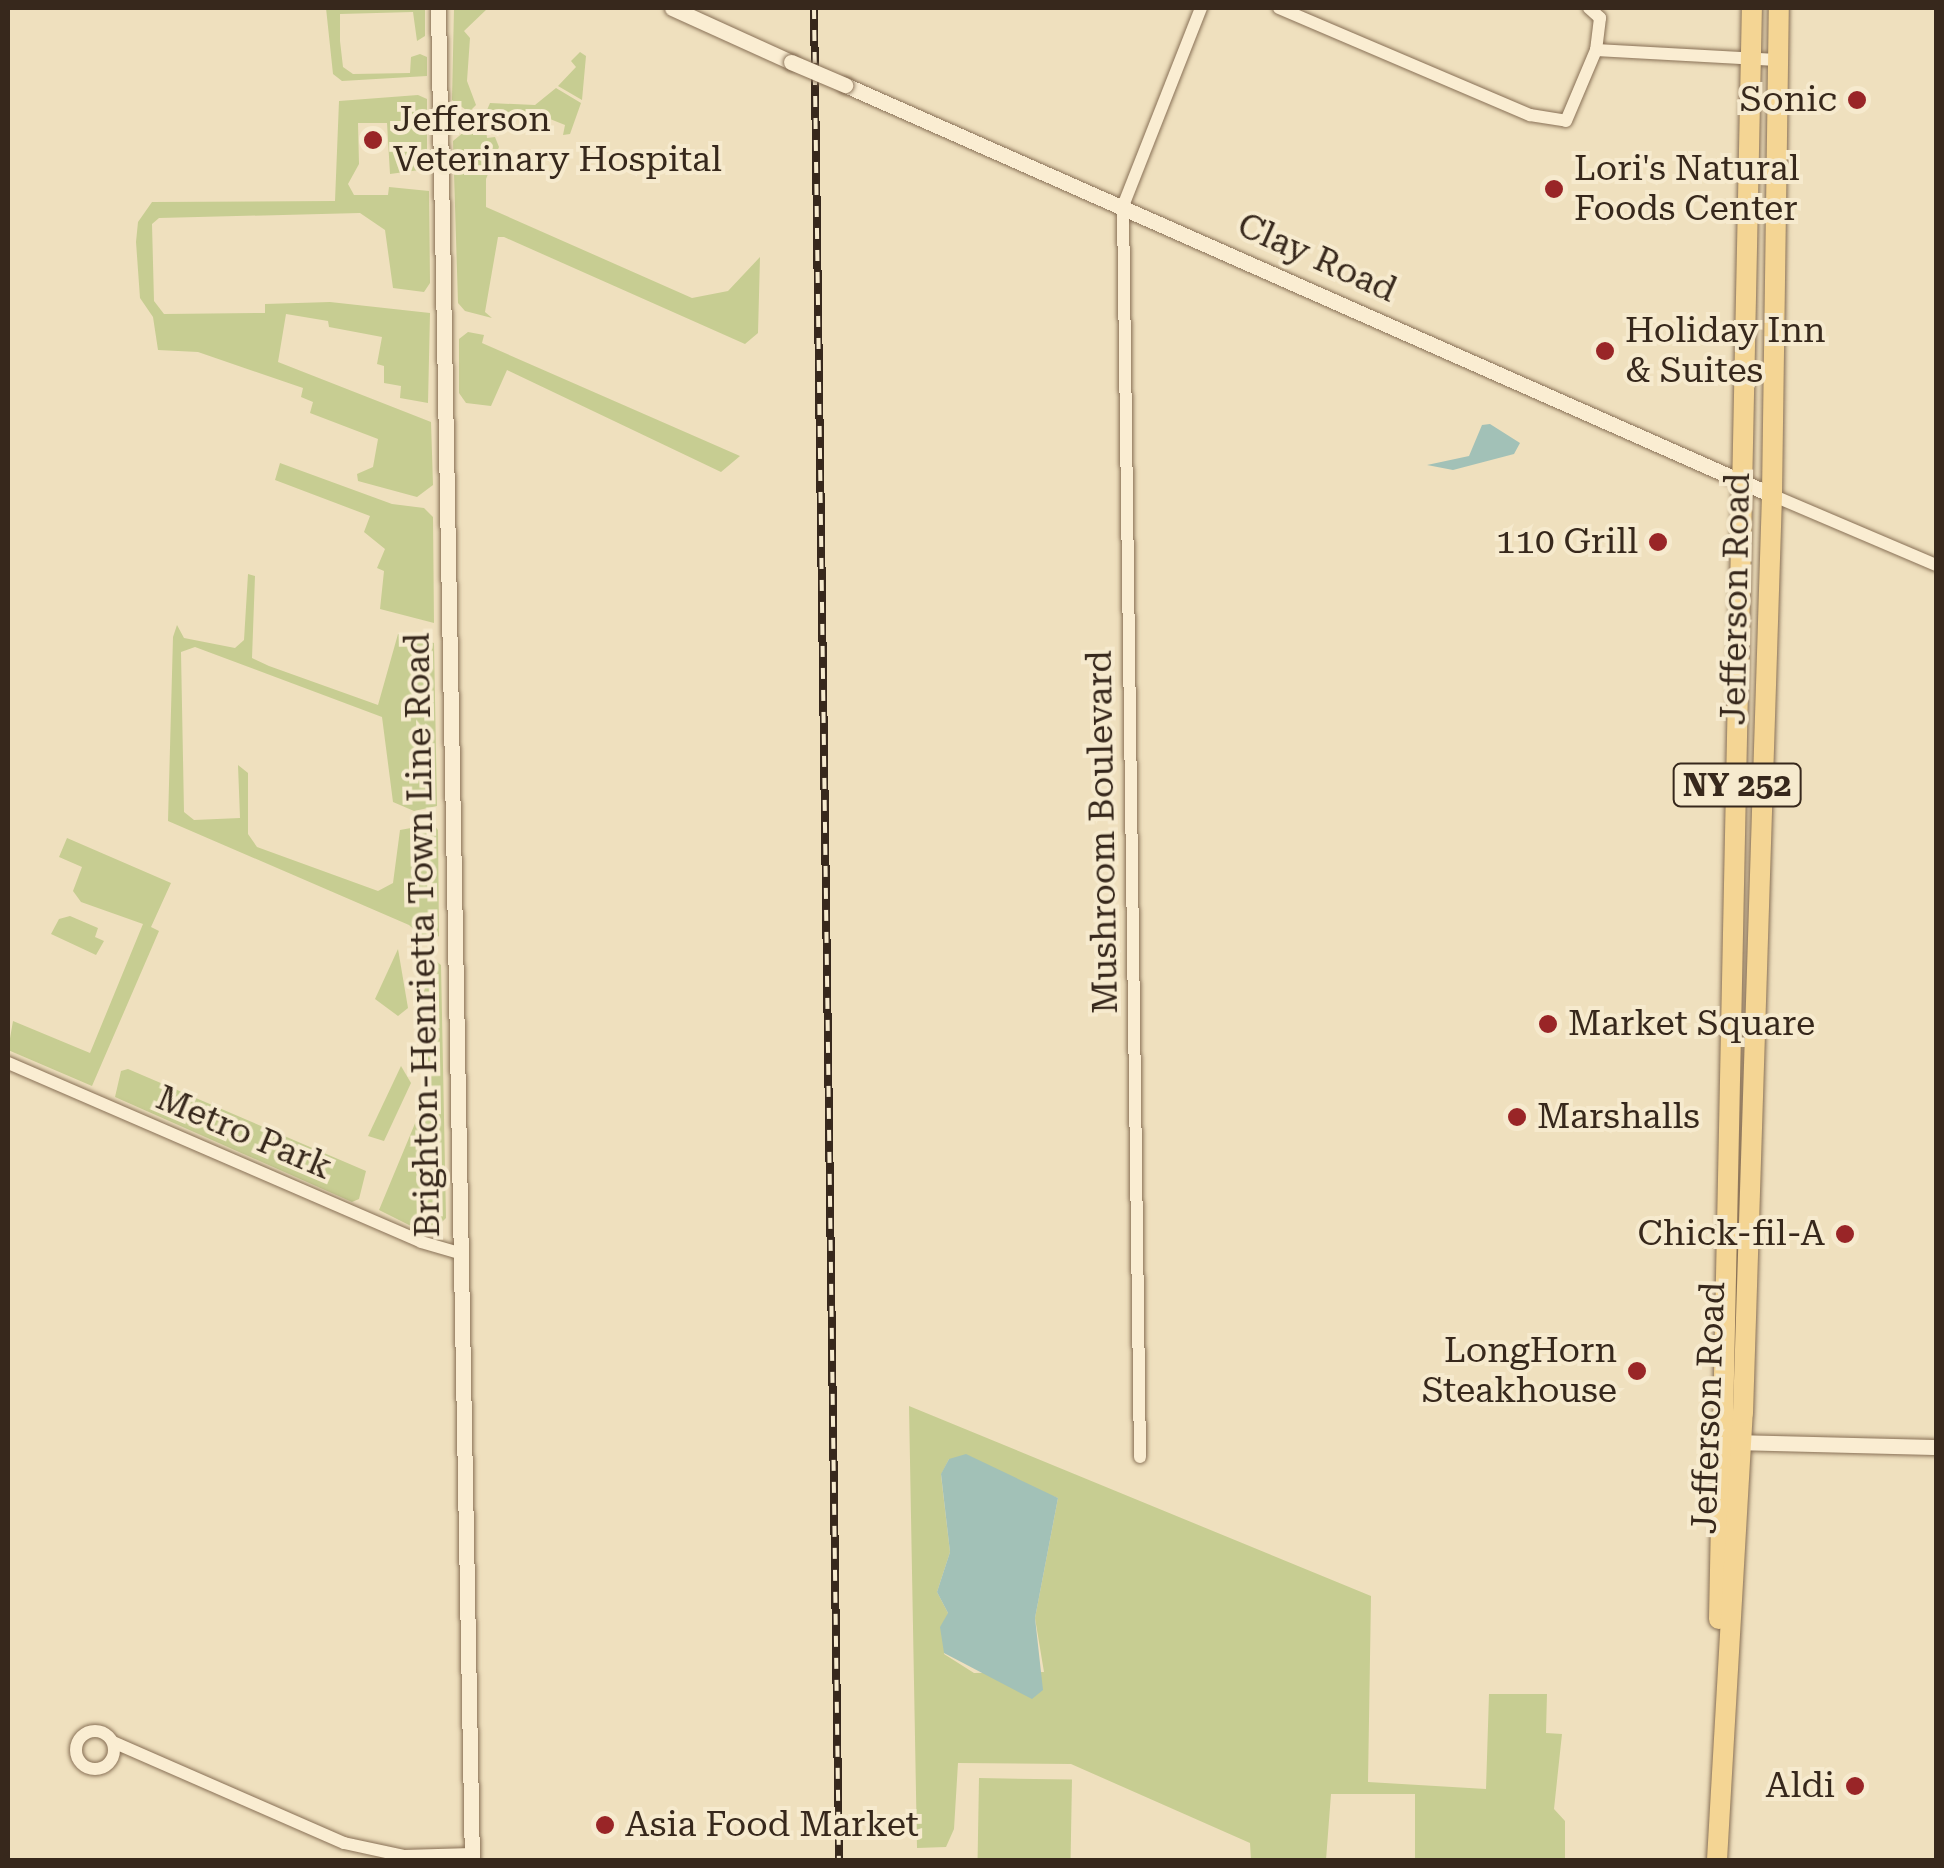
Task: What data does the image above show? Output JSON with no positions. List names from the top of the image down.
{
  "streets": {
    "main road": ["Jefferson Road", "NY 252"],
    "street": [
      "Clay Road",
      "Mushroom Boulevard",
      "Brighton-Henrietta Town Line Road",
      "Metro Park"
    ]
  },
  "crossings": [
    ["Clay Road", "Jefferson Road"],
    ["Clay Road", "Mushroom Boulevard"],
    ["Brighton-Henrietta Town Line Road", "Metro Park"]
  ],
  "places": [
    "Sonic",
    "Jefferson Veterinary Hospital",
    "Lori's Natural Foods Center",
    "Holiday Inn & Suites",
    "110 Grill",
    "Market Square",
    "Marshalls",
    "Chick-fil-A",
    "LongHorn Steakhouse",
    "Aldi",
    "Asia Food Market"
  ]
}
